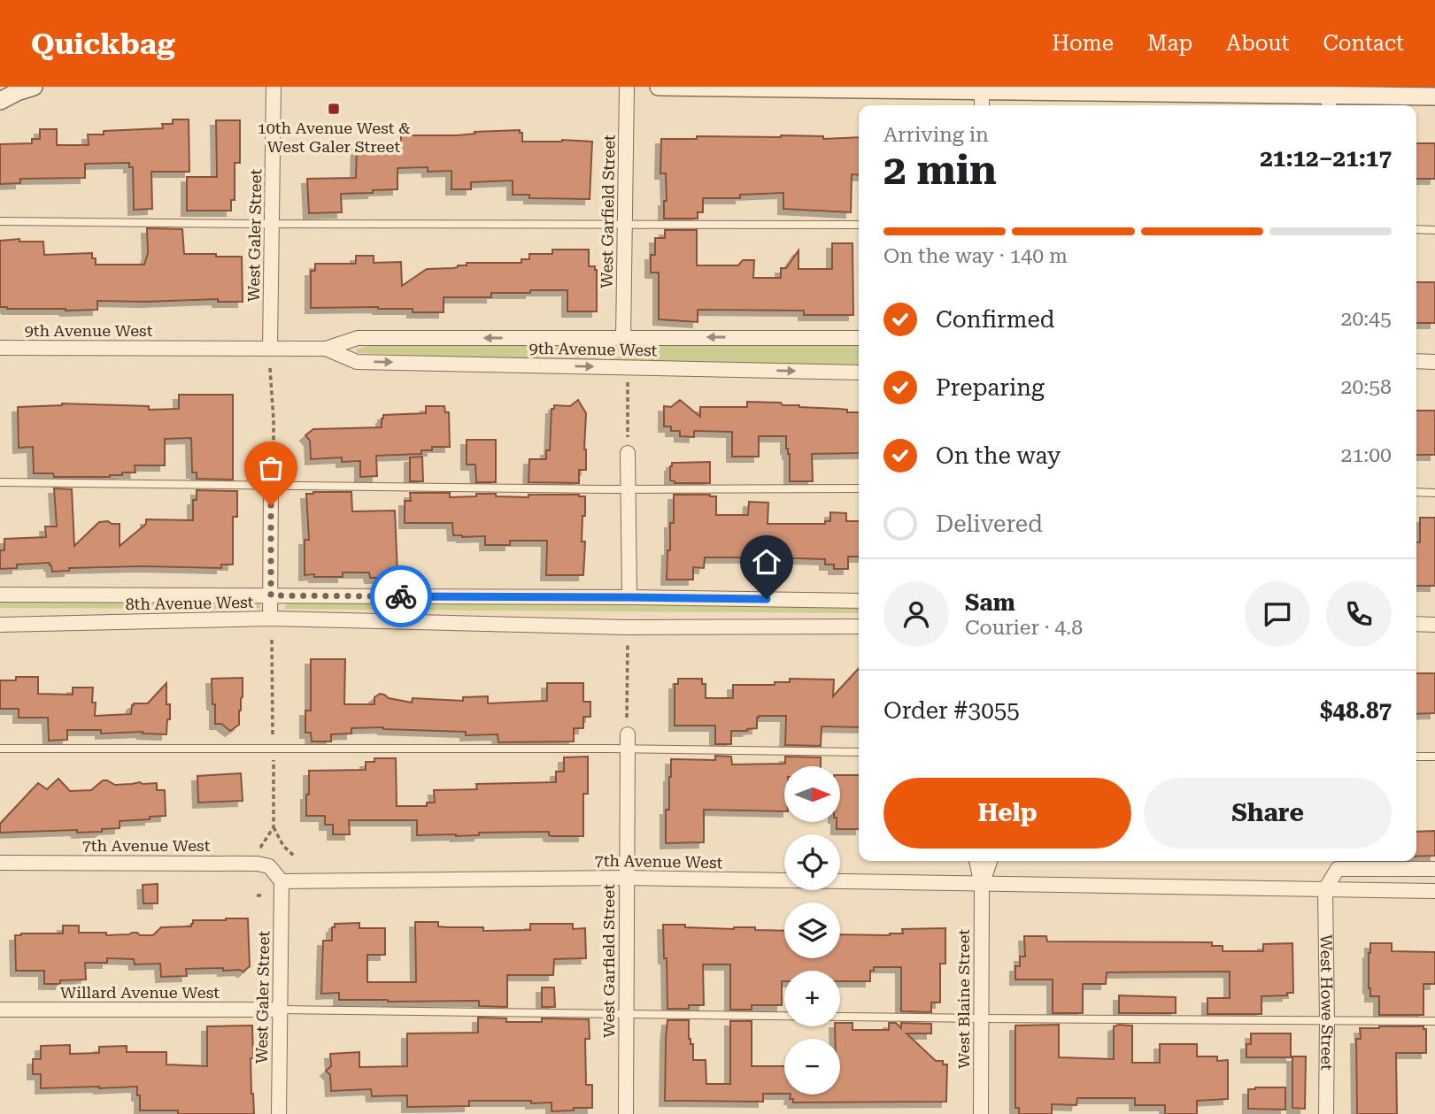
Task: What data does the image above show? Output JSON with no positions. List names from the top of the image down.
{
  "streets": {
    "street": [
      "West Garfield Street",
      "West Galer Street",
      "9th Avenue West",
      "8th Avenue West",
      "7th Avenue West",
      "Willard Avenue West",
      "West Blaine Street",
      "West Howe Street"
    ]
  },
  "crossings": [
    ["West Garfield Street", "9th Avenue West"],
    ["West Garfield Street", "7th Avenue West"],
    ["West Galer Street", "9th Avenue West"],
    ["West Galer Street", "7th Avenue West"],
    ["West Galer Street", "Willard Avenue West"],
    ["7th Avenue West", "West Blaine Street"],
    ["7th Avenue West", "West Howe Street"]
  ],
  "places": {
    "transit": ["10th Avenue West & West Galer Street"]
  },
  "north": "right",
  "page": {
    "header": "Quickbag",
    "nav": [
      "Home",
      "Map",
      "About",
      "Contact"
    ],
    "heading": ["2 min", "Arriving in", "21:12–21:17"],
    "panel": [
      "Sam",
      "Courier · 4.8",
      "Order #3055",
      "$48.87"
    ],
    "bar": "On the way · 140 m",
    "list": [
      ["Confirmed", "20:45"],
      ["Preparing", "20:58"],
      ["On the way", "21:00"],
      "Delivered"
    ],
    "buttons": ["Help", "Share"],
    "map_buttons": ["+", "−"]
  }
}
